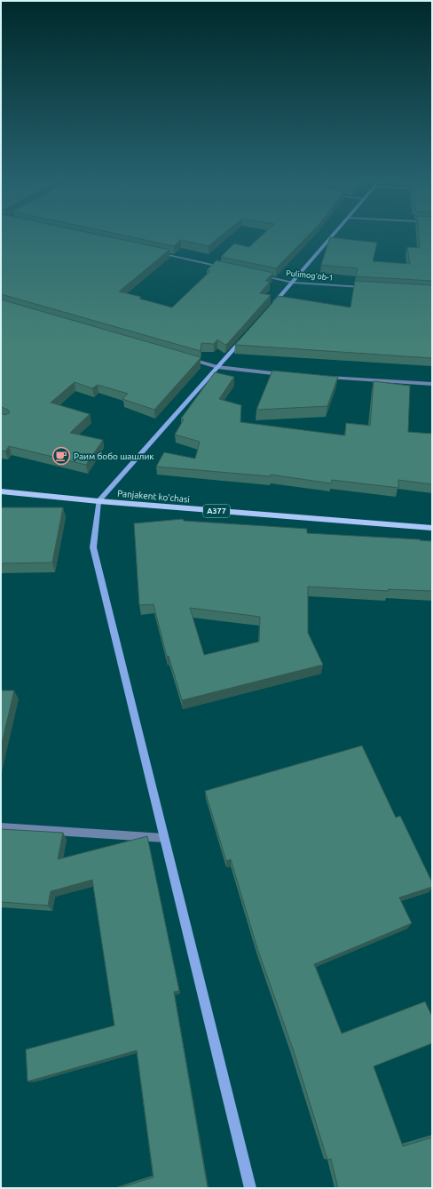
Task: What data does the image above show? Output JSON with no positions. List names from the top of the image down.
{
  "streets": {
    "main road": ["Panjakent ko'chasi", "A377"],
    "street": ["Pulimog’ob-1"]
  },
  "places": {
    "cafe": ["Раим бобо шашлик"]
  }
}
